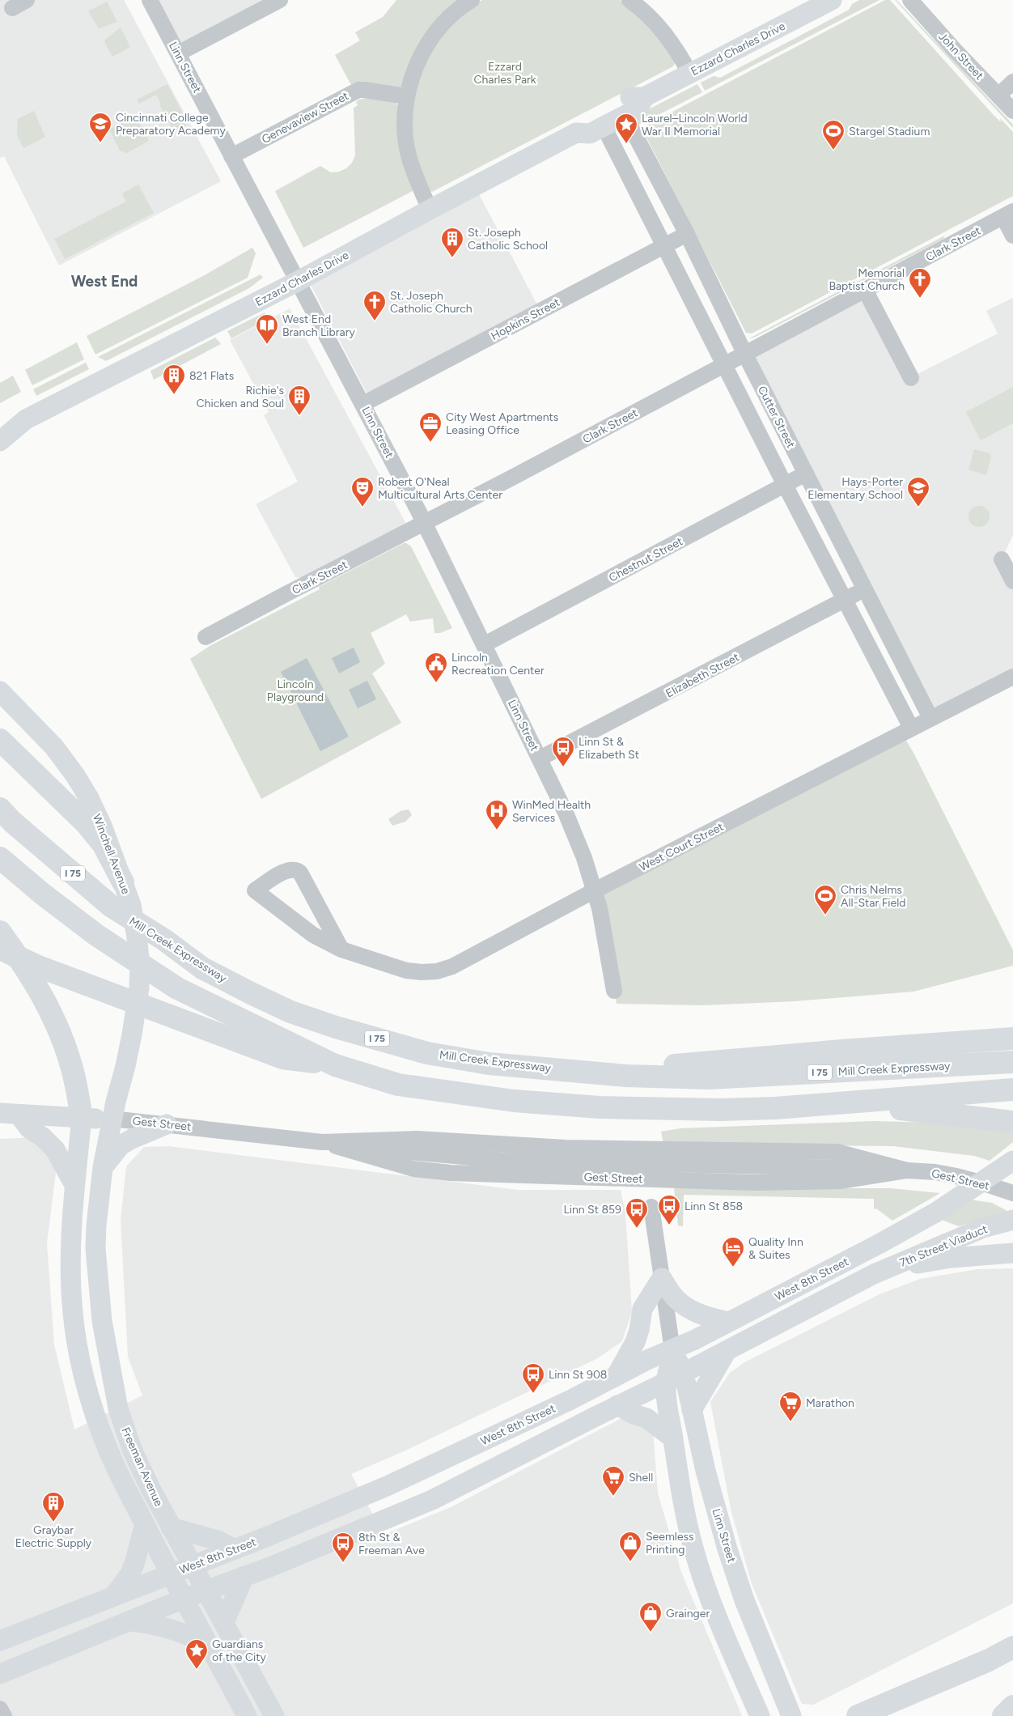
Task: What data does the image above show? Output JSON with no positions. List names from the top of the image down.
{
  "streets": {
    "highway": ["I 75", "Mill Creek Expressway"],
    "main road": [
      "Ezzard Charles Drive",
      "Linn Street",
      "Winchell Avenue",
      "Gest Street",
      "7th Street Viaduct",
      "West 8th Street",
      "Freeman Avenue"
    ],
    "street": [
      "John Street",
      "Genevaview Street",
      "Clark Street",
      "Hopkins Street",
      "Cutter Street",
      "Chestnut Street",
      "Elizabeth Street",
      "West Court Street"
    ]
  },
  "crossings": [
    ["Ezzard Charles Drive", "Linn Street"],
    ["Ezzard Charles Drive", "Cutter Street"],
    ["Linn Street", "Genevaview Street"],
    ["Linn Street", "Clark Street"],
    ["Linn Street", "Hopkins Street"],
    ["Linn Street", "Chestnut Street"],
    ["Linn Street", "Elizabeth Street"],
    ["Linn Street", "West Court Street"],
    ["Linn Street", "West 8th Street"],
    ["Clark Street", "Cutter Street"],
    ["Hopkins Street", "Cutter Street"],
    ["Cutter Street", "Chestnut Street"],
    ["Cutter Street", "Elizabeth Street"],
    ["Cutter Street", "West Court Street"],
    ["Winchell Avenue", "Gest Street"],
    ["Winchell Avenue", "Freeman Avenue"],
    ["Gest Street", "Freeman Avenue"],
    ["West 8th Street", "Freeman Avenue"]
  ],
  "districts": ["West End"],
  "parks": ["Ezzard Charles Park", "Lincoln Playground"],
  "places": {
    "school or university": ["Cincinnati College Preparatory Academy", "Hays-Porter Elementary School"],
    "place": ["Laurel–Lincoln World War II Memorial", "Guardians of the City"],
    "sports": ["Stargel Stadium", "Chris Nelms All-Star Field"],
    "building": [
      "St. Joseph Catholic School",
      "821 Flats",
      "Richie's Chicken and Soul",
      "Graybar Electric Supply"
    ],
    "church": ["Memorial Baptist Church", "St. Joseph Catholic Church"],
    "library": ["West End Branch Library"],
    "office": ["City West Apartments Leasing Office"],
    "theatre": ["Robert O'Neal Multicultural Arts Center"],
    "public building": ["Lincoln Recreation Center"],
    "bus stop": [
      "Linn St & Elizabeth St",
      "Linn St 858",
      "Linn St 859",
      "Linn St 908",
      "8th St & Freeman Ave"
    ],
    "hospital": ["WinMed Health Services"],
    "hotel": ["Quality Inn & Suites"],
    "supermarket": ["Marathon", "Shell"],
    "shop": ["Seemless Printing", "Grainger"]
  }
}
